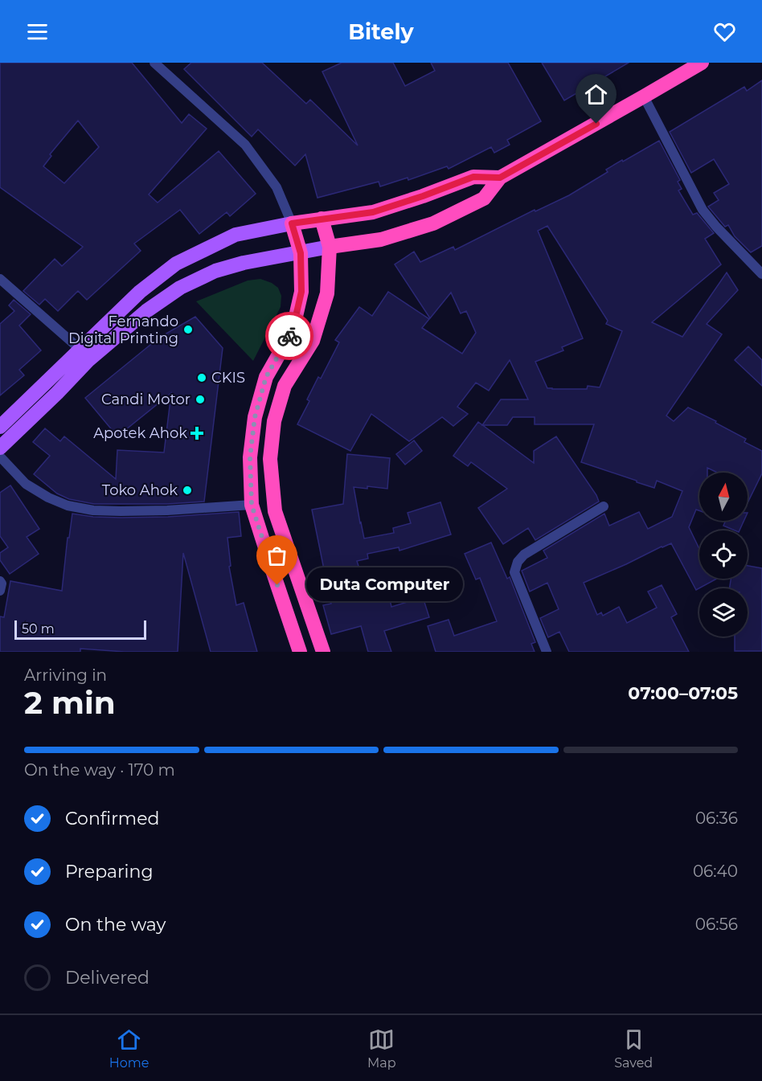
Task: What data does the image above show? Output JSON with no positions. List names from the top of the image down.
{
  "places": {
    "other": [
      "Fernando Digital Printing",
      "CKIS",
      "Candi Motor",
      "Toko Ahok",
      "Duta Computer"
    ],
    "health": ["Apotek Ahok"]
  },
  "scale_bar": "50 m",
  "north": "top",
  "page": {
    "header": "Bitely",
    "bubble": "Duta Computer",
    "scale": "50 m",
    "heading": ["2 min", "Arriving in", "07:00–07:05"],
    "bar": "On the way · 170 m",
    "list": [
      ["Confirmed", "06:36"],
      ["Preparing", "06:40"],
      ["On the way", "06:56"],
      "Delivered"
    ],
    "tabs": ["Home", "Map", "Saved"]
  }
}
